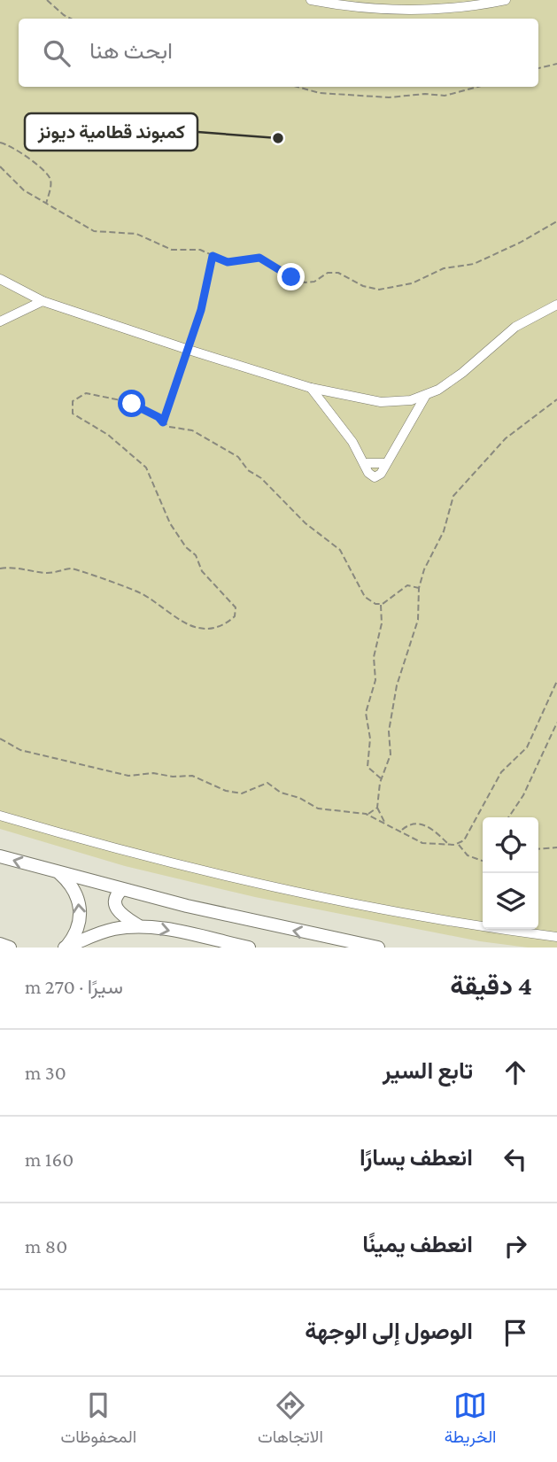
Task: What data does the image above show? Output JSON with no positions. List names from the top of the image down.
{
  "places": ["كمبوند قطامية ديونز"],
  "page": {
    "search": "ابحث هنا",
    "heading": ["4 دقيقة", "سيرًا · 270 m"],
    "list": [
      ["تابع السير", "30 m"],
      ["انعطف يسارًا", "160 m"],
      ["انعطف يمينًا", "80 m"],
      "الوصول إلى الوجهة"
    ],
    "nav": ["الخريطة", "الاتجاهات", "المحفوظات"]
  }
}
